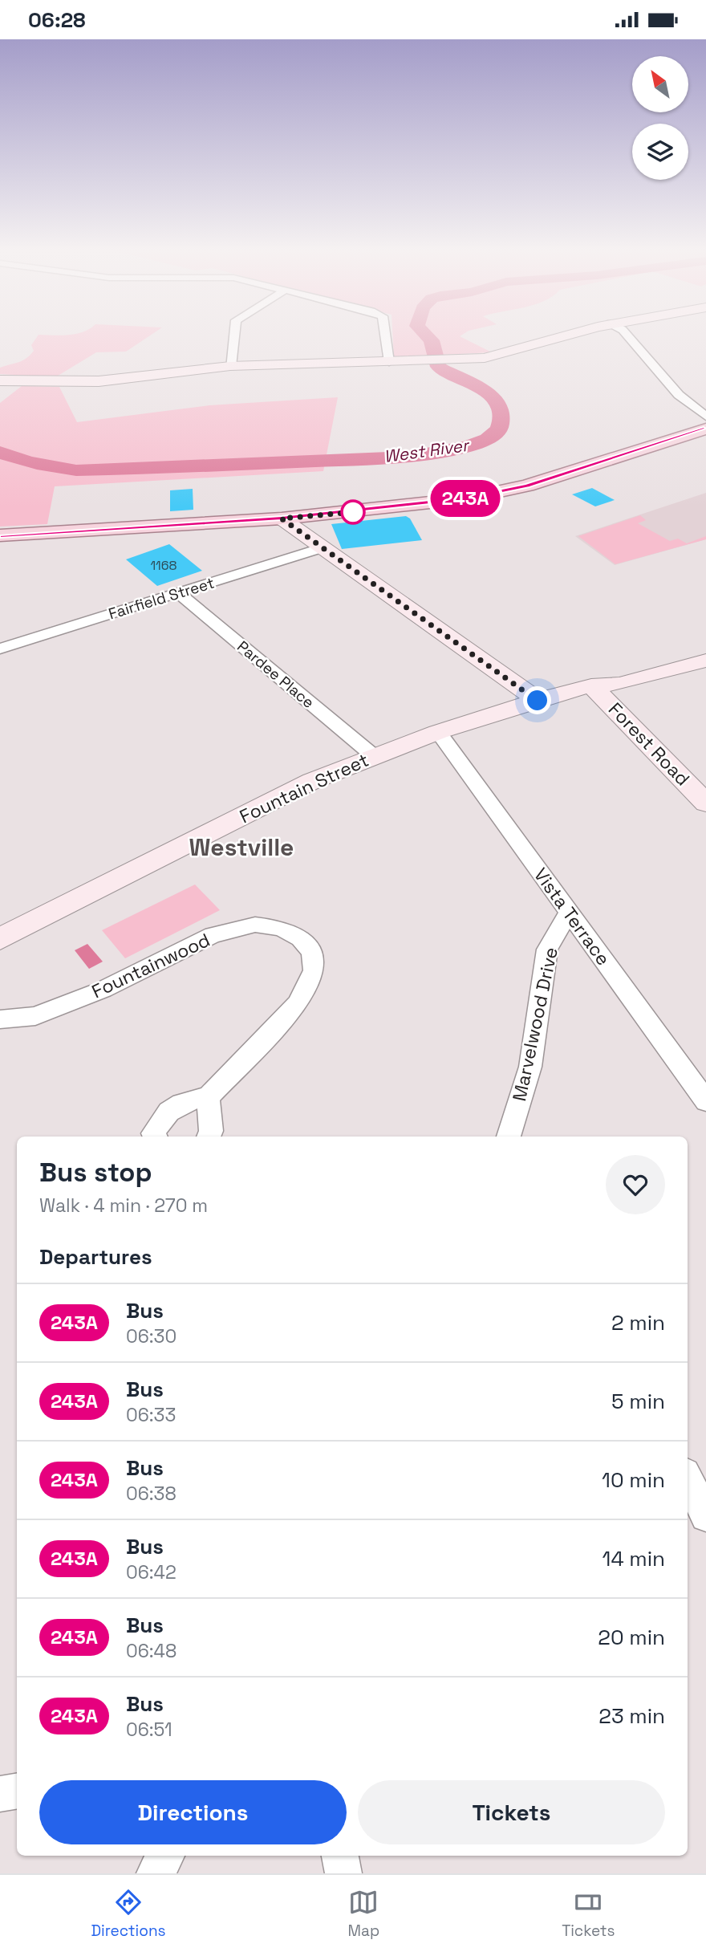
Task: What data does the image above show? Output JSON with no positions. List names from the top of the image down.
{
  "streets": {
    "main road": ["Forest Road", "Fountain Street"],
    "street": [
      "Fairfield Street",
      "Pardee Place",
      "Vista Terrace",
      "Fountainwood",
      "Marvelwood Drive"
    ]
  },
  "crossings": [
    ["Fairfield Street", "Pardee Place"],
    ["Pardee Place", "Fountain Street"],
    ["Forest Road", "Fountain Street"],
    ["Fountain Street", "Vista Terrace"],
    ["Vista Terrace", "Marvelwood Drive"]
  ],
  "districts": ["Westville"],
  "water": ["West River"],
  "lines": ["bus line 243A"],
  "house_numbers": ["1168"],
  "north": "top left",
  "page": {
    "status": "06:28",
    "on_map": "243A",
    "heading": [
      ["Bus stop", "Walk · 4 min · 270 m"],
      "Departures"
    ],
    "list": [
      {
        "mark": "243A",
        "name": "Bus",
        "note": "06:30",
        "value": "2 min"
      },
      {
        "mark": "243A",
        "name": "Bus",
        "note": "06:33",
        "value": "5 min"
      },
      {
        "mark": "243A",
        "name": "Bus",
        "note": "06:38",
        "value": "10 min"
      },
      {
        "mark": "243A",
        "name": "Bus",
        "note": "06:42",
        "value": "14 min"
      },
      {
        "mark": "243A",
        "name": "Bus",
        "note": "06:48",
        "value": "20 min"
      },
      {
        "mark": "243A",
        "name": "Bus",
        "note": "06:51",
        "value": "23 min"
      }
    ],
    "buttons": ["Directions", "Tickets"],
    "tabs": ["Directions", "Map", "Tickets"]
  }
}
